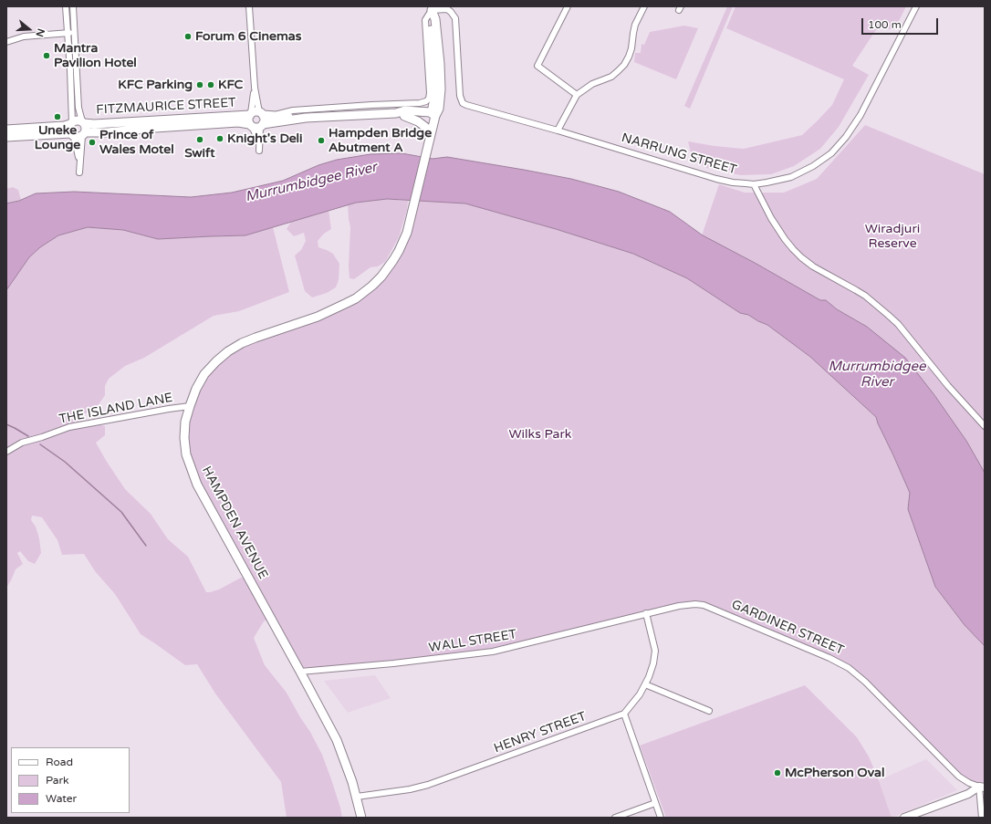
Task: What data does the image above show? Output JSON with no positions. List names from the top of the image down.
{
  "streets": {
    "main road": ["FITZMAURICE STREET", "HAMPDEN AVENUE"],
    "street": [
      "NARRUNG STREET",
      "THE ISLAND LANE",
      "GARDINER STREET",
      "WALL STREET",
      "HENRY STREET"
    ]
  },
  "crossings": [
    ["FITZMAURICE STREET", "NARRUNG STREET"],
    ["FITZMAURICE STREET", "HAMPDEN AVENUE"],
    ["NARRUNG STREET", "HAMPDEN AVENUE"],
    ["THE ISLAND LANE", "HAMPDEN AVENUE"],
    ["HAMPDEN AVENUE", "WALL STREET"],
    ["HAMPDEN AVENUE", "HENRY STREET"],
    ["GARDINER STREET", "WALL STREET"]
  ],
  "water": ["Murrumbidgee River"],
  "parks": ["Wiradjuri Reserve", "Wilks Park"],
  "places": [
    "Forum 6 Cinemas",
    "Mantra Pavilion Hotel",
    "KFC Parking",
    "KFC",
    "Uneke Lounge",
    "Knight's Deli",
    "Swift",
    "Hampden Bridge Abutment A",
    "Prince of Wales Motel",
    "McPherson Oval"
  ],
  "legend": ["Road", "Park", "Water"],
  "scale_bar": "100 m",
  "north": "right"
}
